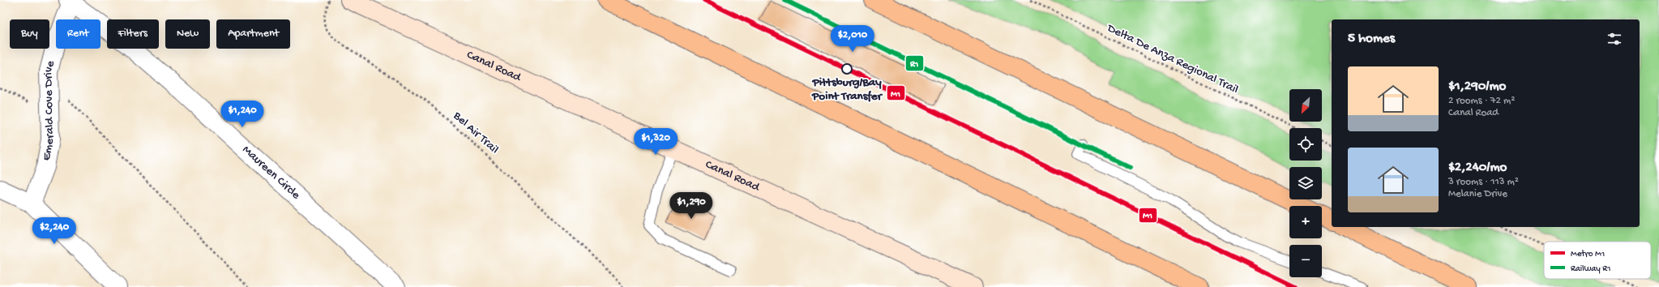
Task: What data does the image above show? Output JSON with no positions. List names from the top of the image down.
{
  "streets": {
    "street": ["Canal Road", "Emerald Cove Drive", "Maureen Circle"],
    "path": ["Delta De Anza Regional Trail", "Bel Air Trail"]
  },
  "crossings": [
    ["Emerald Cove Drive", "Maureen Circle"]
  ],
  "places": ["Pittsburg/Bay Point Transfer"],
  "lines": ["metro line M1", "rail line R1"],
  "legend": ["Metro M1", "Railway R1"],
  "north": "bottom left",
  "page": {
    "chip": [
      "Buy",
      "Rent",
      "Filters",
      "New",
      "Apartment"
    ],
    "heading": "5 homes",
    "price": [
      "$2,010",
      "$1,240",
      "$1,320",
      "$1,290",
      "$2,240"
    ],
    "list": [
      {
        "name": "$1,290/mo",
        "note": "2 rooms · 72 m² · Canal Road"
      },
      {
        "name": "$2,240/mo",
        "note": "3 rooms · 113 m² · Melanie Drive"
      }
    ],
    "map_buttons": ["+", "−"]
  }
}
